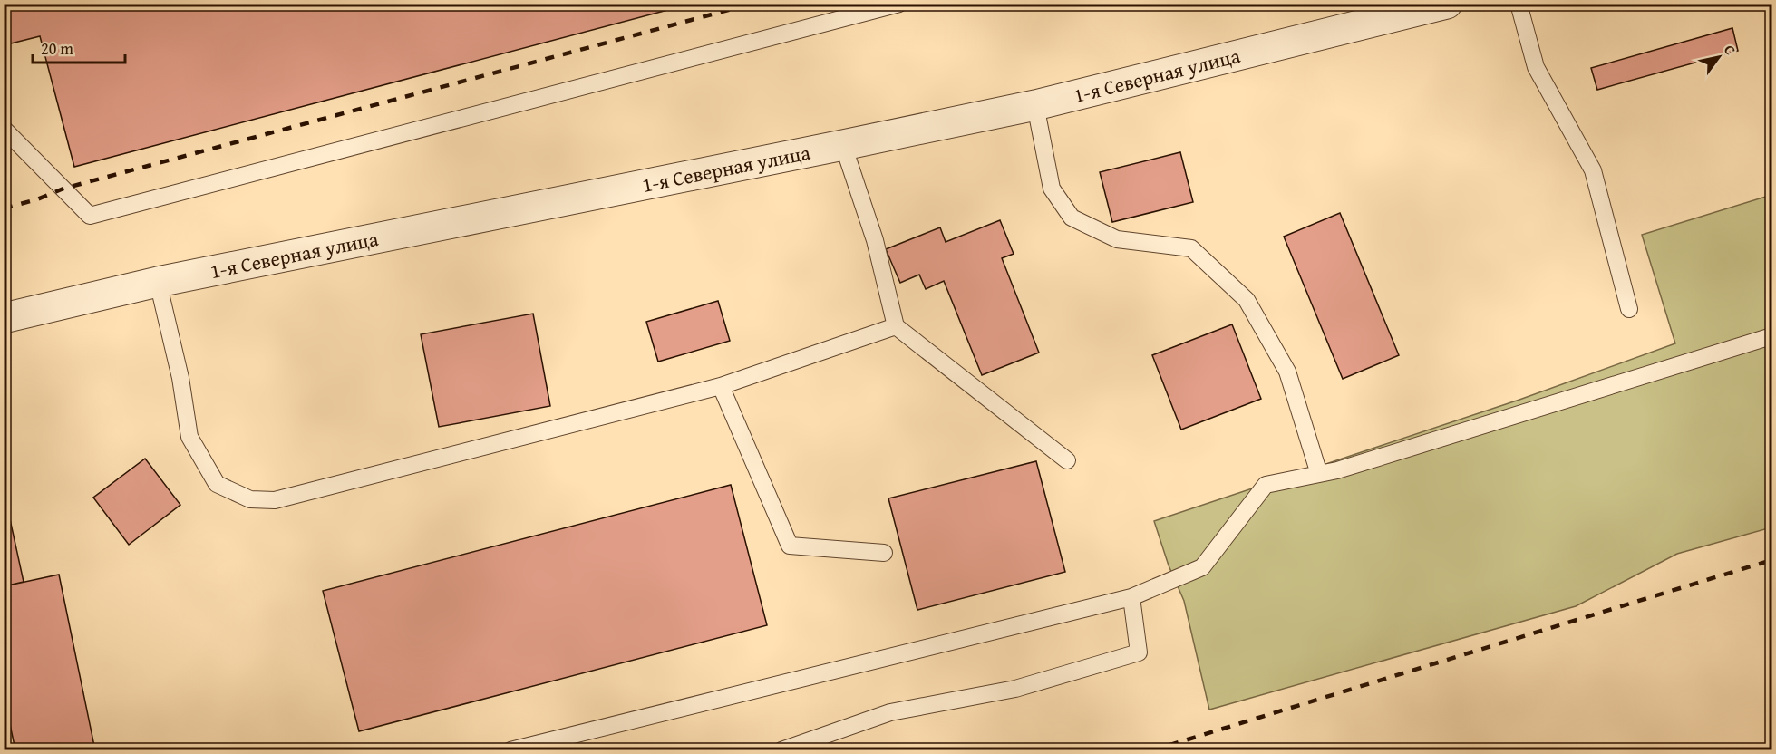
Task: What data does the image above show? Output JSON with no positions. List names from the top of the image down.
{
  "streets": {
    "street": ["1-я Северная улица"]
  },
  "scale_bar": "20 m",
  "north": "top right"
}
